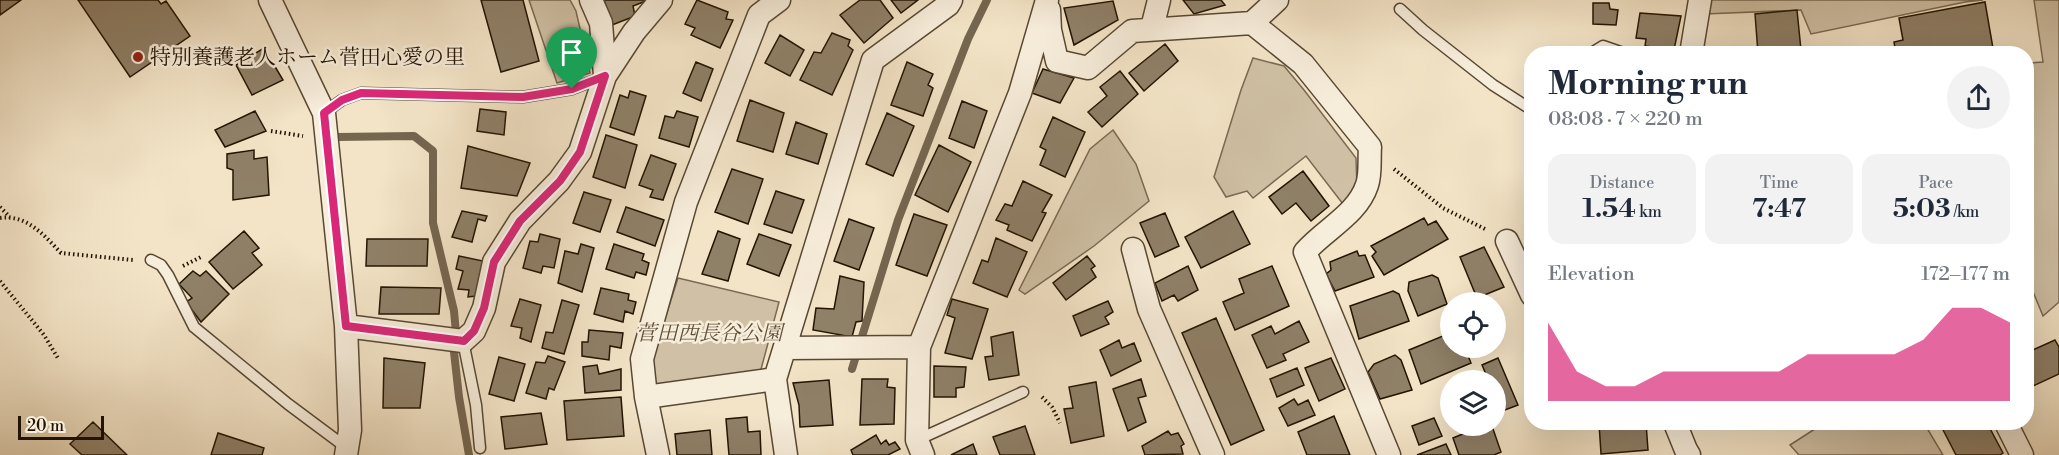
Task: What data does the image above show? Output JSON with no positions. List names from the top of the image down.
{
  "parks": ["菅田西長谷公園"],
  "places": ["特別養護老人ホーム菅田心愛の里"],
  "scale_bar": "20 m",
  "page": {
    "heading": ["Morning run", "08:08 · 7 × 220 m"],
    "stats": [
      ["Distance", "1.54 km"],
      ["Time", "7:47"],
      ["Pace", "5:03 /km"]
    ],
    "chart": ["Elevation", "172–177 m"],
    "scale": "20 m"
  }
}
